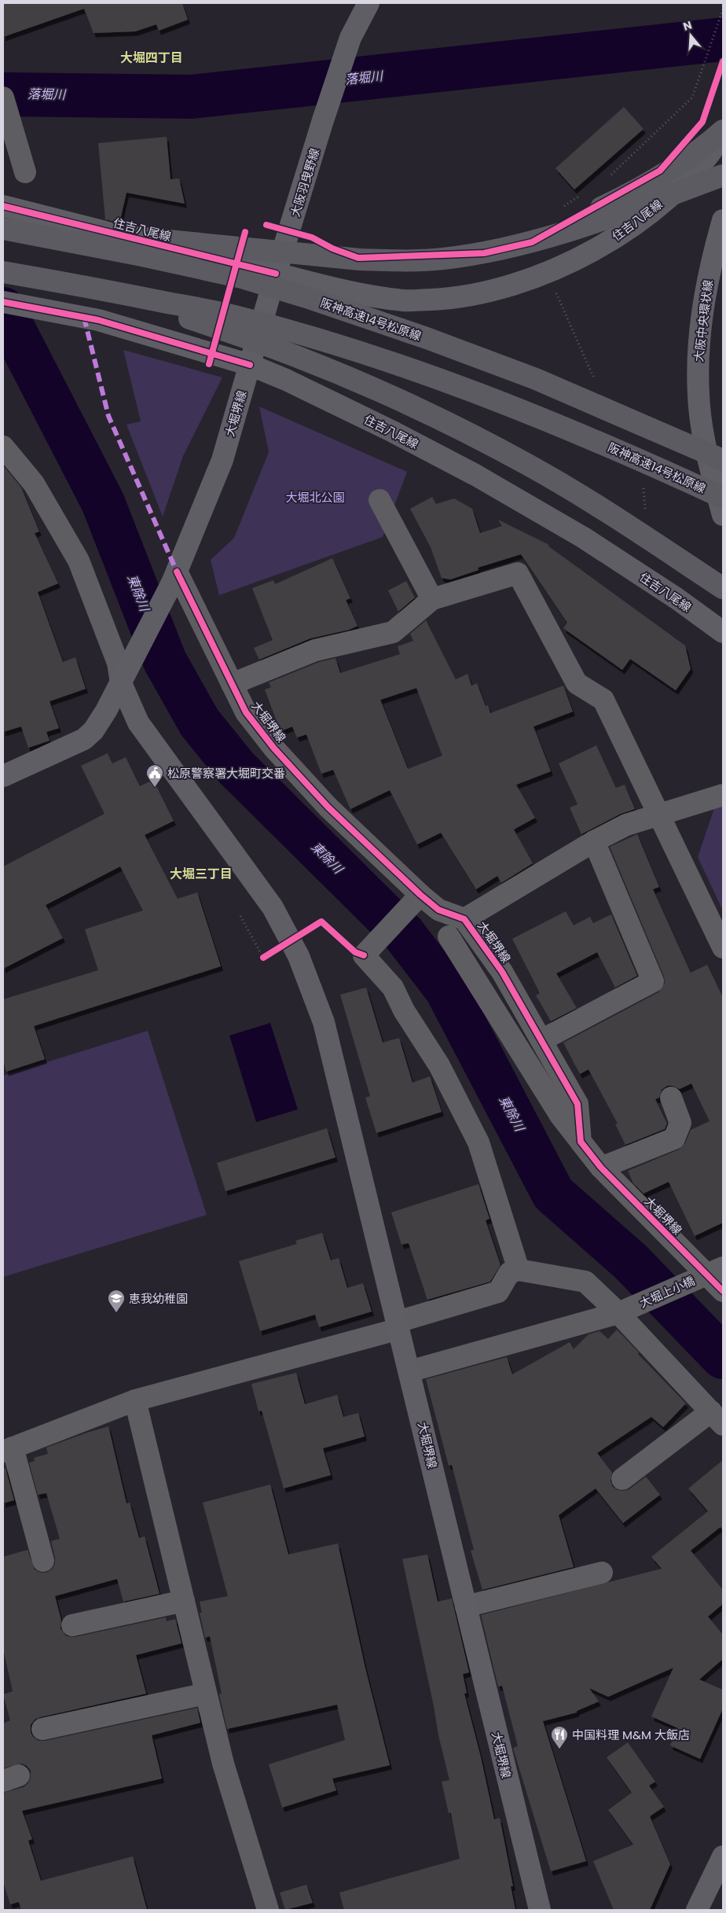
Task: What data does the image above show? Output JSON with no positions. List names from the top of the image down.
{
  "streets": {
    "highway": ["阪神高速14号松原線"],
    "main road": [
      "大阪羽曳野線",
      "住吉八尾線",
      "大阪中央環状線",
      "大堀堺線"
    ],
    "street": ["大堀上小橋"]
  },
  "crossings": [
    ["大阪羽曳野線", "住吉八尾線"],
    ["大阪羽曳野線", "大堀堺線"],
    ["住吉八尾線", "大堀堺線"],
    ["大堀堺線", "大堀上小橋"]
  ],
  "districts": ["大堀四丁目", "大堀三丁目"],
  "water": ["落堀川", "東除川"],
  "parks": ["大堀北公園"],
  "places": {
    "public building": ["松原警察署大堀町交番"],
    "school or university": ["恵我幼稚園"],
    "restaurant": ["中国料理 M&M 大飯店"]
  },
  "north": "top"
}
